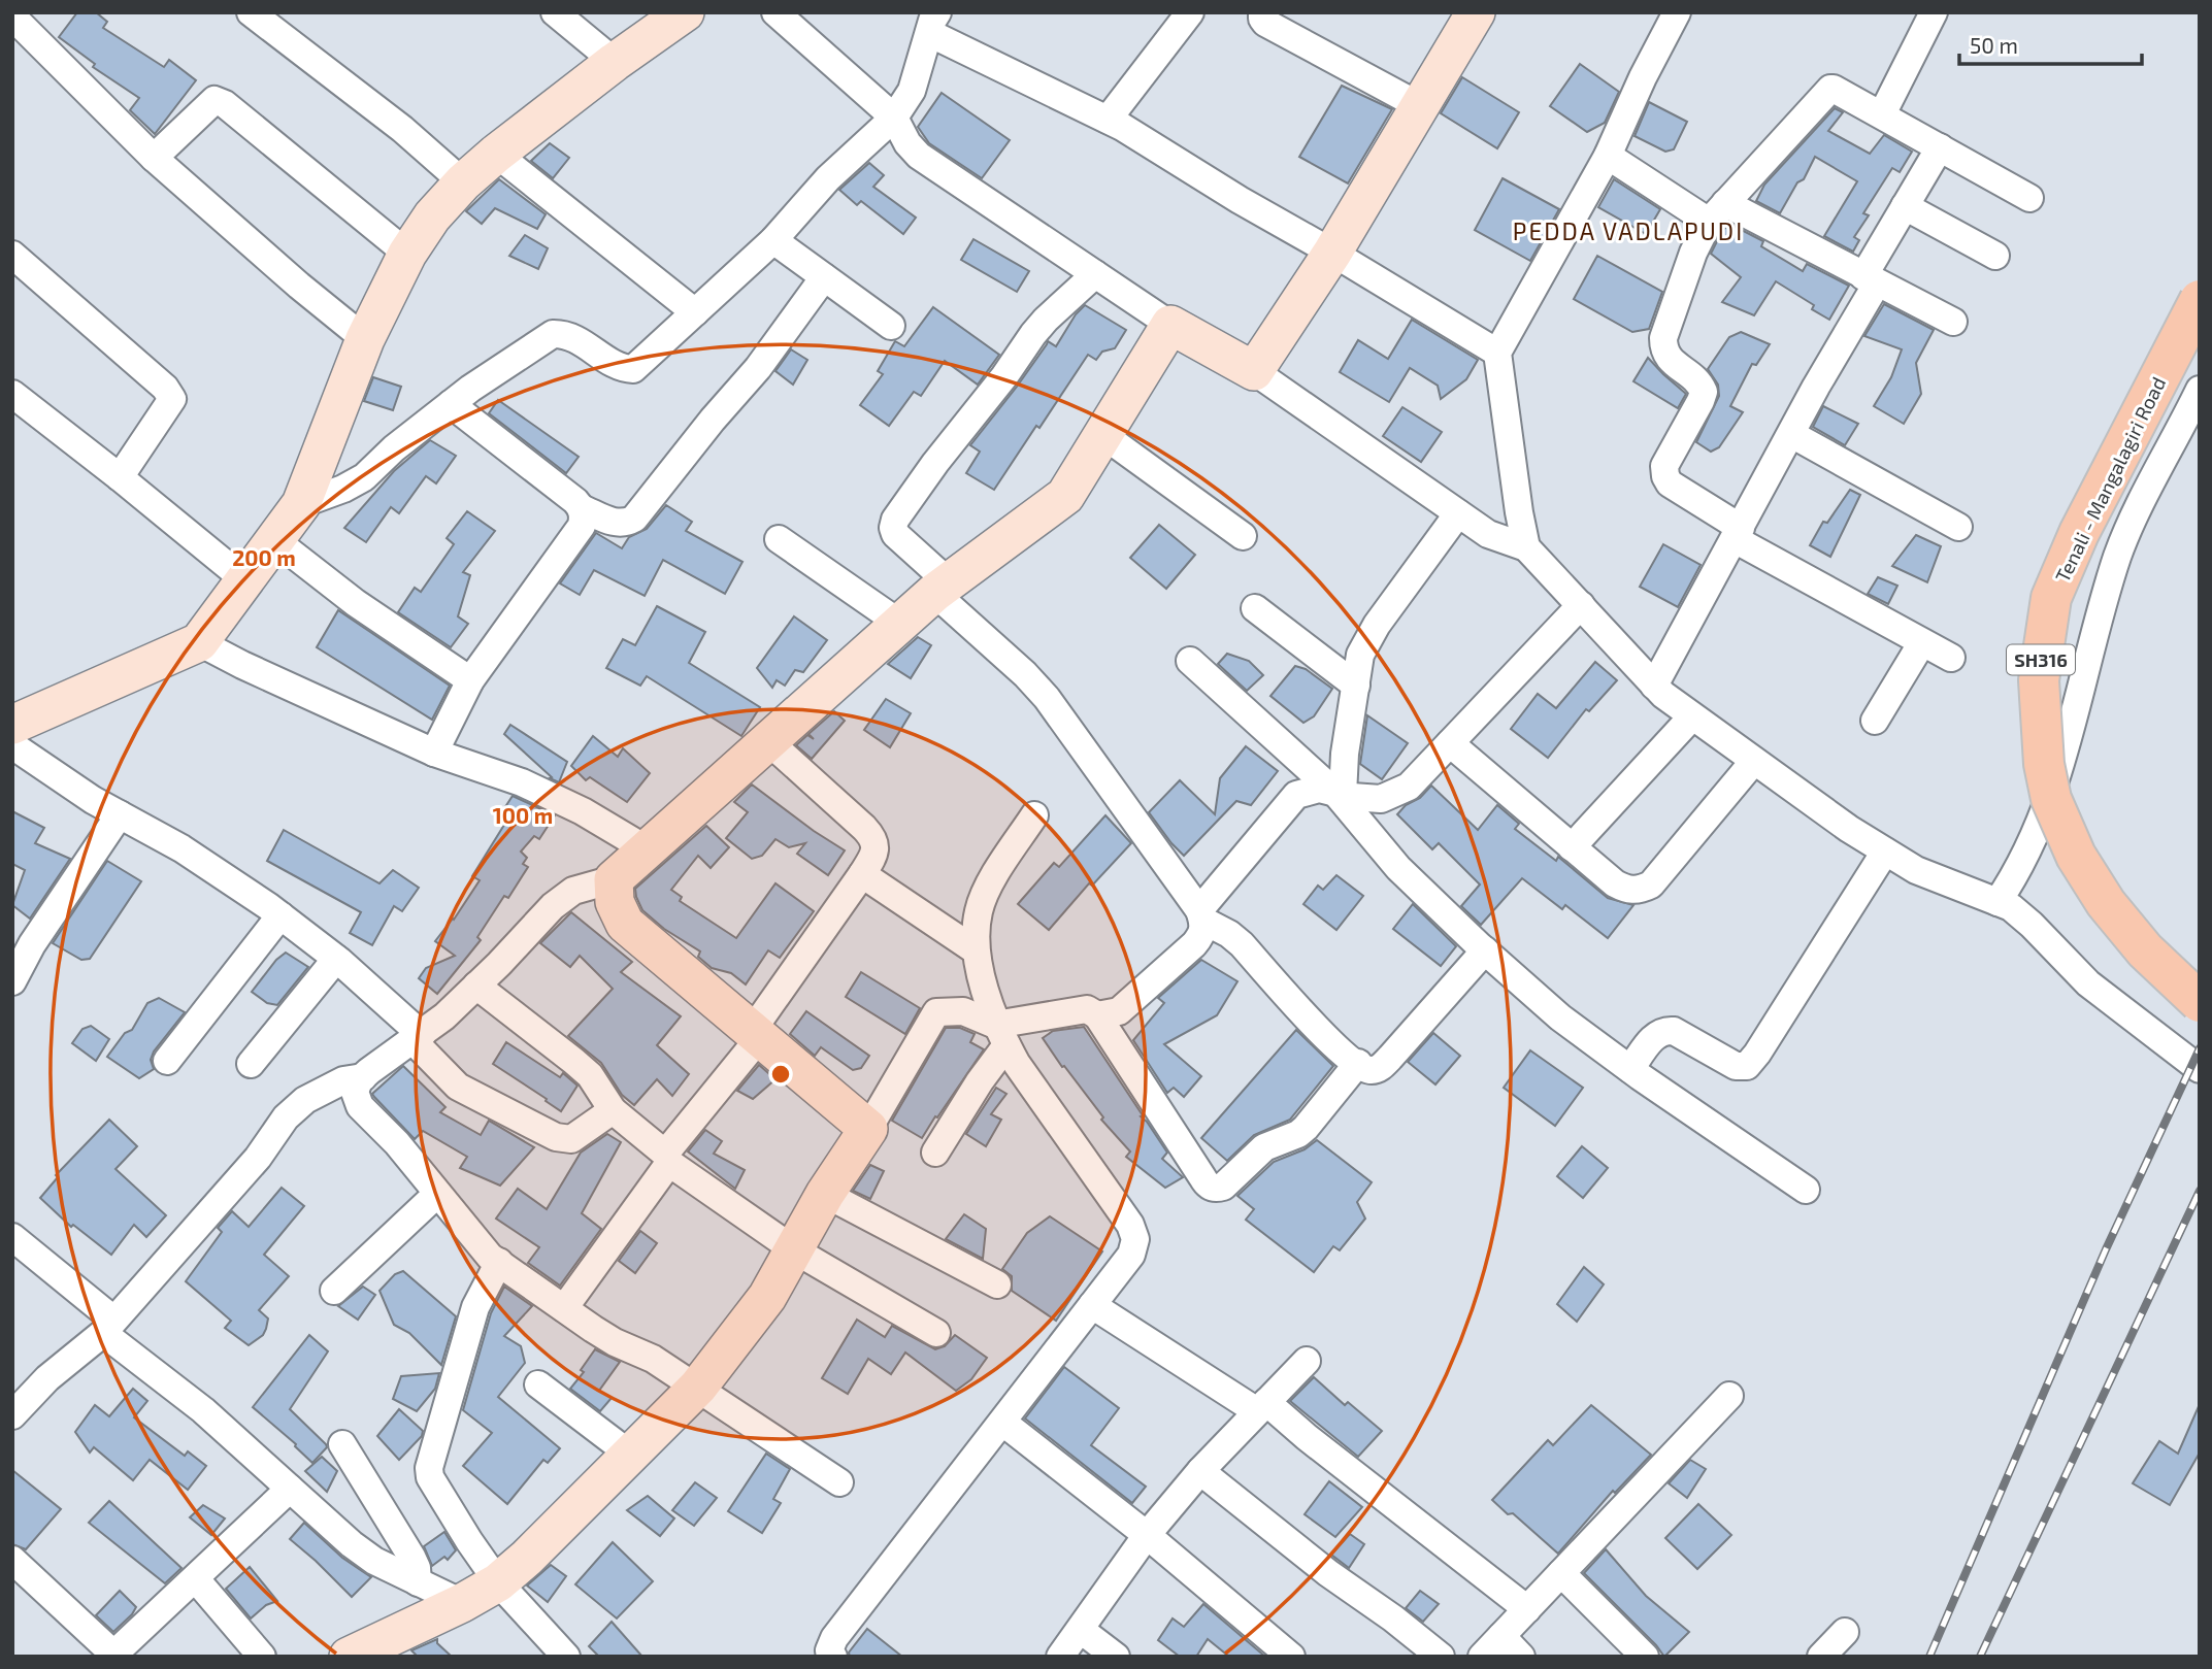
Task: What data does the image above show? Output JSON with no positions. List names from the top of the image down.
{
  "streets": {
    "main road": ["Tenali - Mangalagiri Road", "SH316"]
  },
  "districts": ["PEDDA VADLAPUDI"],
  "scale_bar": "50 m",
  "rings": ["200 m", "100 m"]
}
